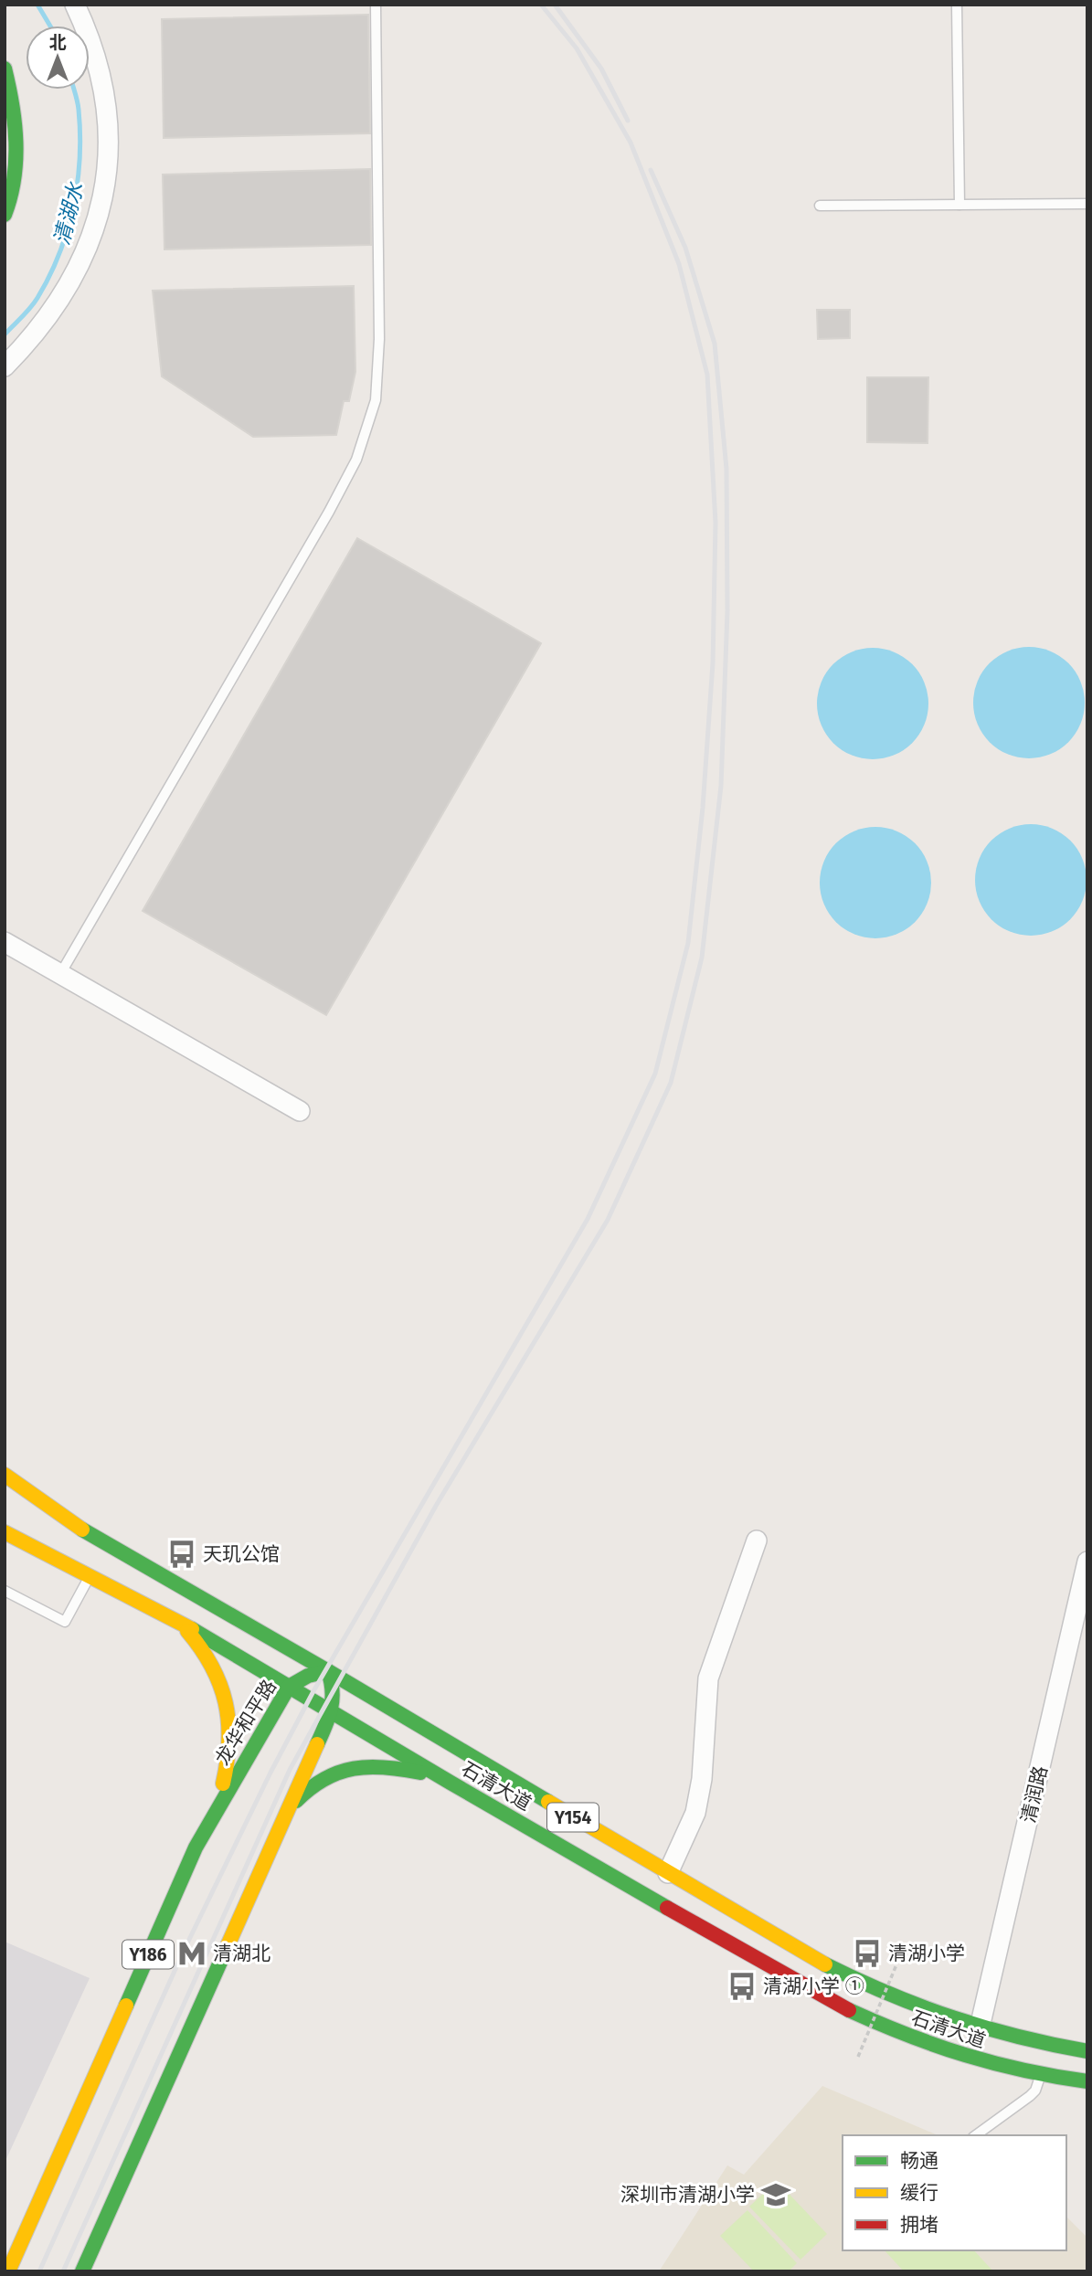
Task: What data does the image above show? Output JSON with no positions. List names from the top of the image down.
{
  "streets": {
    "main road": [
      "龙华和平路",
      "石清大道",
      "Y154",
      "Y186"
    ],
    "street": ["清润路"]
  },
  "crossings": [
    ["龙华和平路", "石清大道"],
    ["石清大道", "清润路"]
  ],
  "water": ["清湖水"],
  "places": {
    "bus stop": ["天玑公馆", "清湖小学", "清湖小学 ①"],
    "metro station": ["清湖北"],
    "school or university": ["深圳市清湖小学"]
  },
  "legend": ["畅通", "缓行", "拥堵"],
  "north": "top"
}
